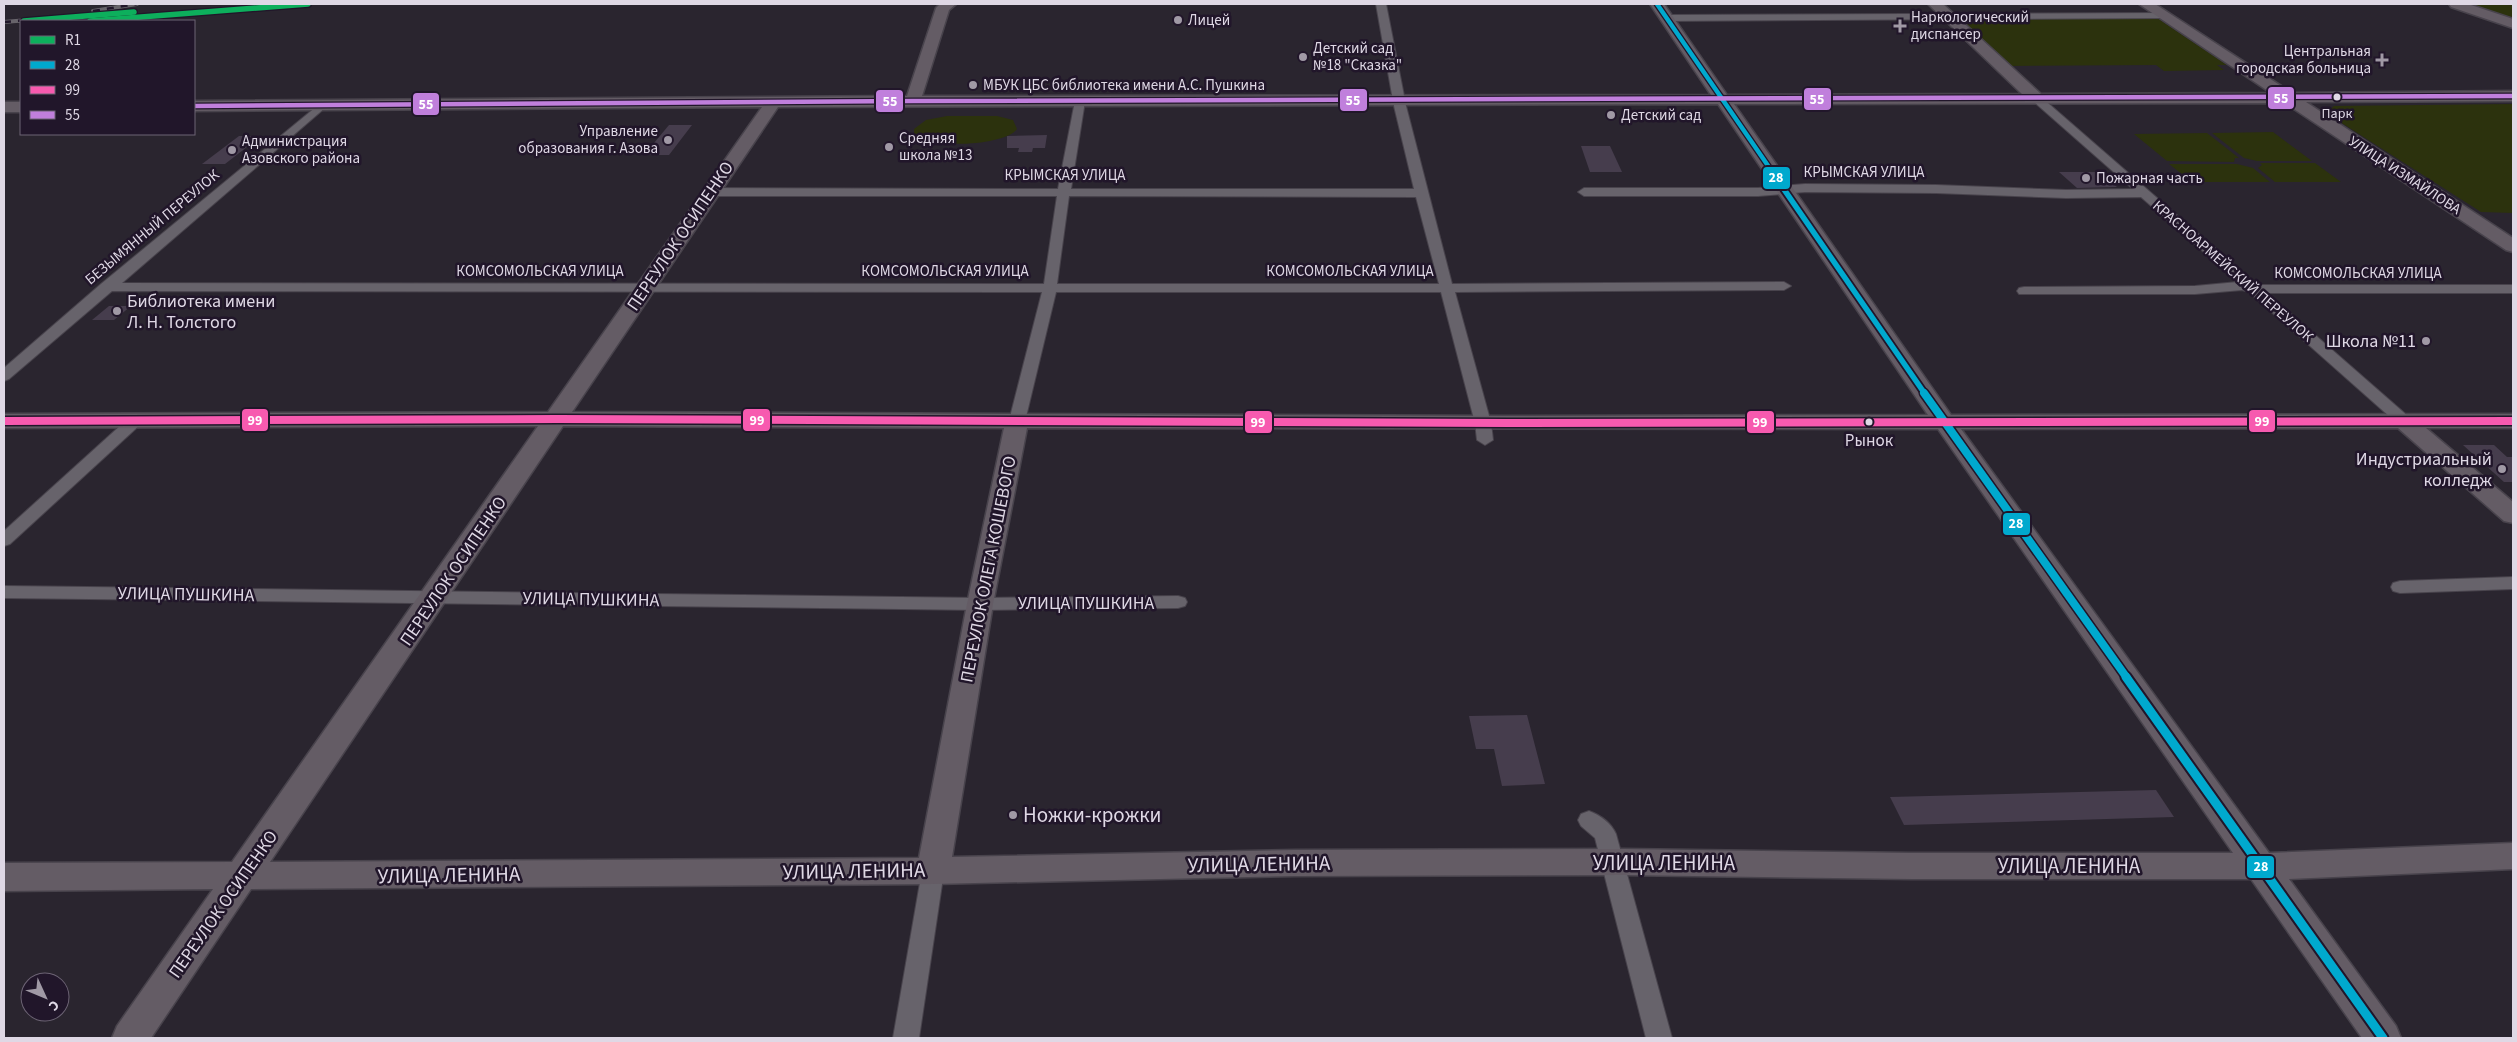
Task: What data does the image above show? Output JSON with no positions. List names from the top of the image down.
{
  "streets": {
    "street": [
      "КРЫМСКАЯ УЛИЦА",
      "УЛИЦА ИЗМАЙЛОВА",
      "БЕЗЫМЯННЫЙ ПЕРЕУЛОК",
      "ПЕРЕУЛОК ОСИПЕНКО",
      "КОМСОМОЛЬСКАЯ УЛИЦА",
      "КРАСНОАРМЕЙСКИЙ ПЕРЕУЛОК",
      "ПЕРЕУЛОК ОЛЕГА КОШЕВОГО",
      "УЛИЦА ПУШКИНА",
      "УЛИЦА ЛЕНИНА"
    ]
  },
  "crossings": [
    ["КРЫМСКАЯ УЛИЦА", "ПЕРЕУЛОК ОСИПЕНКО"],
    ["КРЫМСКАЯ УЛИЦА", "КРАСНОАРМЕЙСКИЙ ПЕРЕУЛОК"],
    ["КРЫМСКАЯ УЛИЦА", "ПЕРЕУЛОК ОЛЕГА КОШЕВОГО"],
    ["БЕЗЫМЯННЫЙ ПЕРЕУЛОК", "КОМСОМОЛЬСКАЯ УЛИЦА"],
    ["ПЕРЕУЛОК ОСИПЕНКО", "КОМСОМОЛЬСКАЯ УЛИЦА"],
    ["ПЕРЕУЛОК ОСИПЕНКО", "УЛИЦА ПУШКИНА"],
    ["ПЕРЕУЛОК ОСИПЕНКО", "УЛИЦА ЛЕНИНА"],
    ["КОМСОМОЛЬСКАЯ УЛИЦА", "КРАСНОАРМЕЙСКИЙ ПЕРЕУЛОК"],
    ["КОМСОМОЛЬСКАЯ УЛИЦА", "ПЕРЕУЛОК ОЛЕГА КОШЕВОГО"],
    ["ПЕРЕУЛОК ОЛЕГА КОШЕВОГО", "УЛИЦА ПУШКИНА"],
    ["ПЕРЕУЛОК ОЛЕГА КОШЕВОГО", "УЛИЦА ЛЕНИНА"]
  ],
  "places": {
    "other": [
      "Лицей",
      "Детский сад №18 \"Сказка\"",
      "МБУК ЦБС библиотека имени А.С. Пушкина",
      "Парк",
      "Детский сад",
      "Управление образования г. Азова",
      "Средняя школа №13",
      "Администрация Азовского района",
      "Пожарная часть",
      "Библиотека имени Л. Н. Толстого",
      "Школа №11",
      "Рынок",
      "Индустриальный колледж",
      "Ножки-крожки"
    ],
    "health": ["Наркологический диспансер", "Центральная городская больница"]
  },
  "lines": [
    "transit line R1",
    "transit line 28",
    "transit line 55",
    "transit line 99"
  ],
  "legend": [
    "R1",
    "28",
    "99",
    "55"
  ],
  "north": "bottom right"
}
